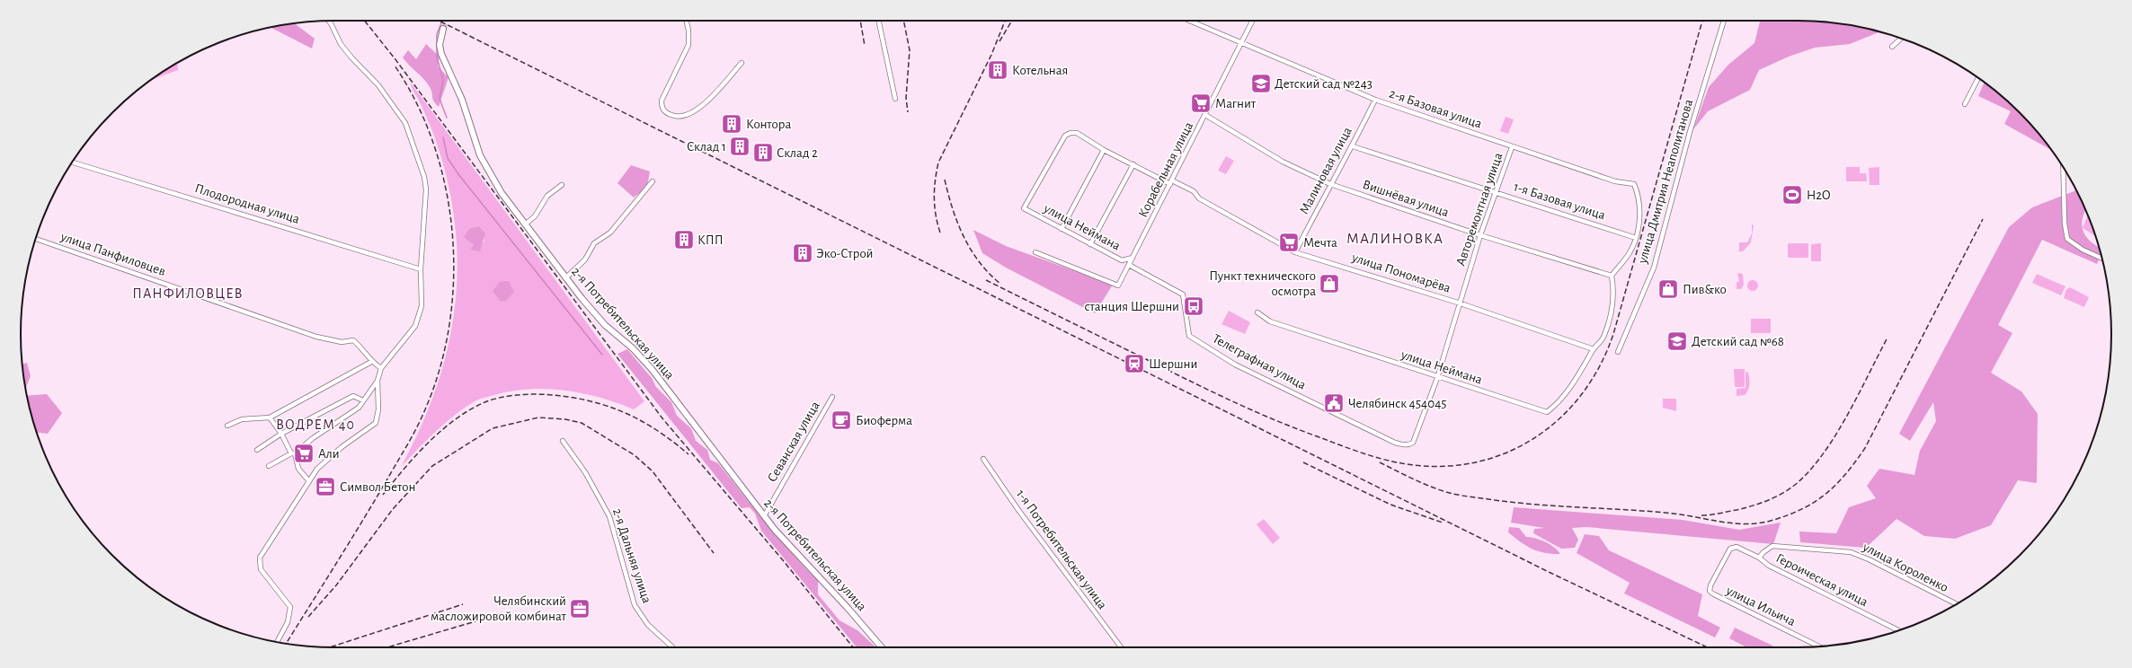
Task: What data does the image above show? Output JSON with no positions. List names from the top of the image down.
{
  "streets": {
    "street": [
      "2-я Базовая улица",
      "Корабельная улица",
      "Малиновая улица",
      "улица Дмитрия Неаполитанова",
      "Вишнёвая улица",
      "1-я Базовая улица",
      "Плодородная улица",
      "Авторемонтная улица",
      "улица Неймана",
      "улица Панфиловцев",
      "улица Пономарёва",
      "2-я Потребительская улица",
      "Телеграфная улица",
      "Севанская улица",
      "1-я Потребительская улица",
      "2-я Дальняя улица",
      "улица Короленко",
      "Героическая улица",
      "улица Ильича"
    ]
  },
  "crossings": [
    ["2-я Базовая улица", "Корабельная улица"],
    ["2-я Базовая улица", "Малиновая улица"],
    ["2-я Базовая улица", "1-я Базовая улица"],
    ["2-я Базовая улица", "Авторемонтная улица"],
    ["Корабельная улица", "Вишнёвая улица"],
    ["Корабельная улица", "улица Неймана"],
    ["Корабельная улица", "улица Пономарёва"],
    ["Корабельная улица", "Телеграфная улица"],
    ["Малиновая улица", "Вишнёвая улица"],
    ["Малиновая улица", "1-я Базовая улица"],
    ["Малиновая улица", "улица Пономарёва"],
    ["Вишнёвая улица", "Авторемонтная улица"],
    ["1-я Базовая улица", "Авторемонтная улица"],
    ["Авторемонтная улица", "улица Неймана"],
    ["Авторемонтная улица", "улица Пономарёва"],
    ["Авторемонтная улица", "Телеграфная улица"],
    ["улица Неймана", "улица Пономарёва"],
    ["2-я Потребительская улица", "Севанская улица"],
    ["улица Короленко", "Героическая улица"],
    ["Героическая улица", "улица Ильича"]
  ],
  "districts": ["МАЛИНОВКА", "ПАНФИЛОВЦЕВ", "ВОДРЕМ 40"],
  "places": {
    "building": [
      "Котельная",
      "Контора",
      "Склад 1",
      "Склад 2",
      "КПП",
      "Эко-Строй"
    ],
    "school or university": ["Детский сад №243", "Детский сад №68"],
    "supermarket": ["Магнит", "Мечта", "Али"],
    "sports": ["H2O"],
    "shop": ["Пункт технического осмотра", "Пив&ко"],
    "bus stop": ["станция Шершни"],
    "station": ["Шершни"],
    "public building": ["Челябинск 454045"],
    "cafe": ["Биоферма"],
    "office": ["Символ Бетон", "Челябинский масложировой комбинат"]
  }
}
